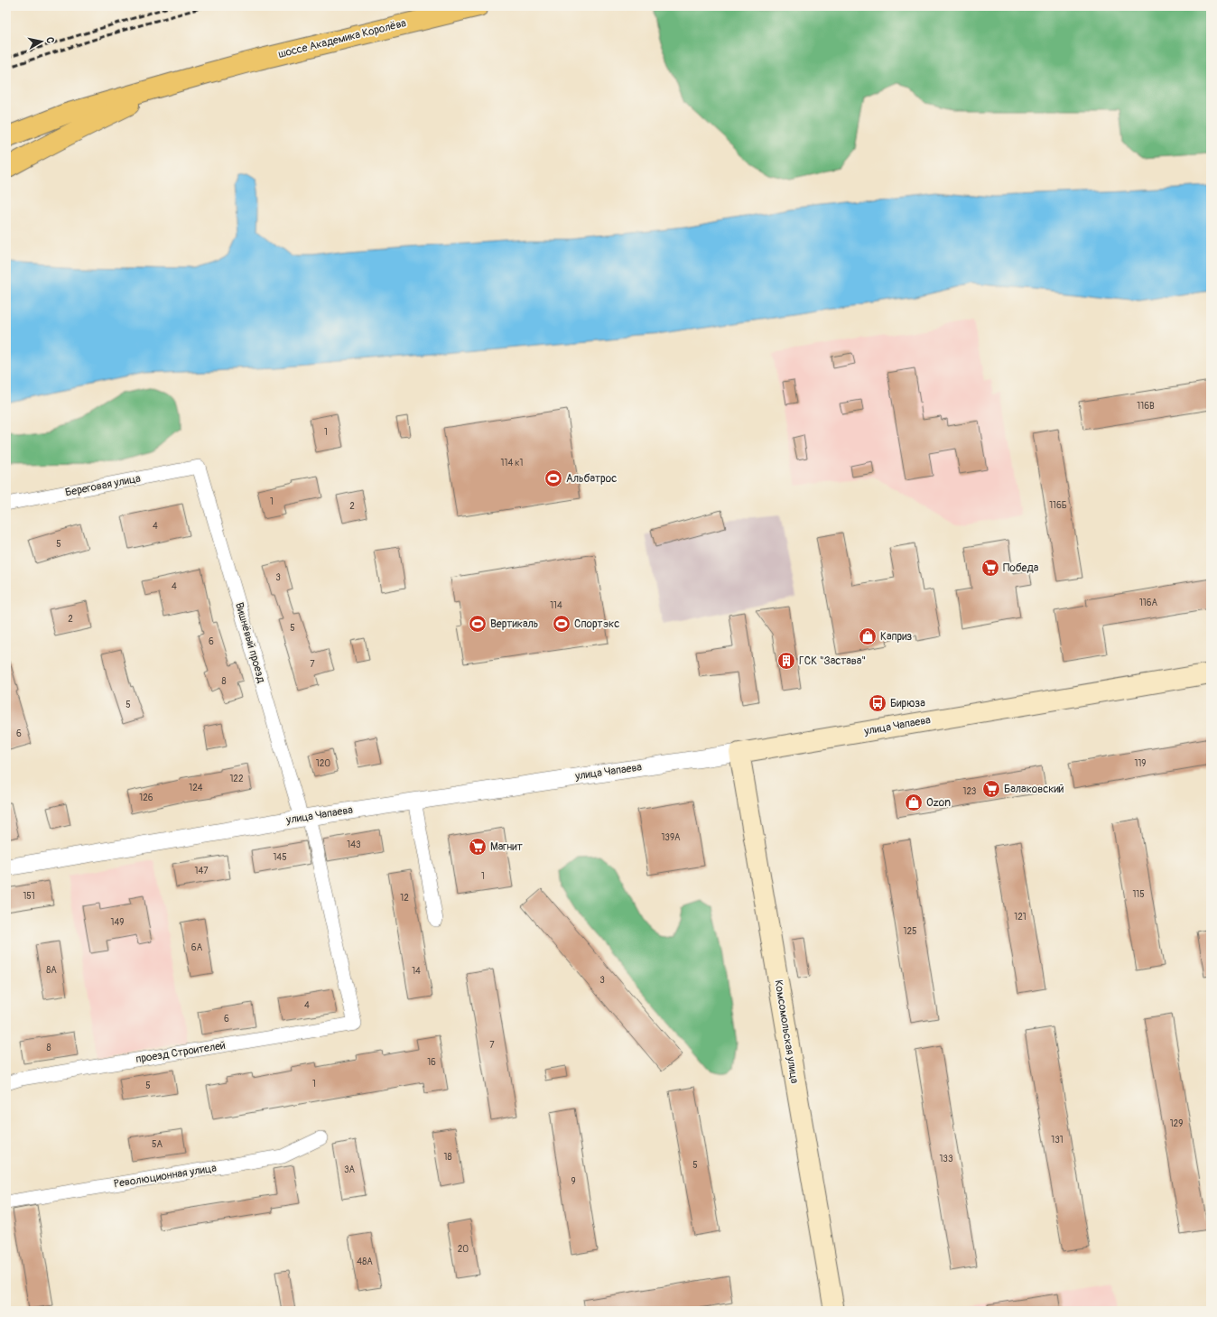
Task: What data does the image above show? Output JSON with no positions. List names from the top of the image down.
{
  "streets": {
    "highway": ["шоссе Академика Королёва"],
    "main road": ["улица Чапаева", "Комсомольская улица"],
    "street": [
      "Береговая улица",
      "Вишнёвый проезд",
      "проезд Строителей",
      "Революционная улица"
    ]
  },
  "crossings": [
    ["Береговая улица", "Вишнёвый проезд"],
    ["Вишнёвый проезд", "улица Чапаева"],
    ["Вишнёвый проезд", "проезд Строителей"],
    ["улица Чапаева", "Комсомольская улица"]
  ],
  "places": {
    "sports": ["Альбатрос", "Вертикаль", "Спортэкс"],
    "supermarket": ["Победа", "Балаковский", "Магнит"],
    "shop": ["Каприз", "Ozon"],
    "building": ["ГСК \"Застава\""],
    "bus stop": ["Бирюза"]
  },
  "house_numbers": [
    "116В",
    "1",
    "114 к1",
    "1",
    "116Б",
    "2",
    "4",
    "5",
    "3",
    "4",
    "116А",
    "114",
    "2",
    "5",
    "6",
    "7",
    "8",
    "5",
    "6",
    "120",
    "119",
    "122",
    "124",
    "123",
    "126",
    "139А",
    "143",
    "145",
    "147",
    "1",
    "115",
    "151",
    "12",
    "121",
    "149",
    "125",
    "6А",
    "8А",
    "14",
    "3",
    "4",
    "6",
    "7",
    "8",
    "16",
    "1",
    "5",
    "129",
    "131",
    "5А",
    "18",
    "133",
    "5",
    "3А",
    "9",
    "20",
    "48А"
  ],
  "north": "right"
}
